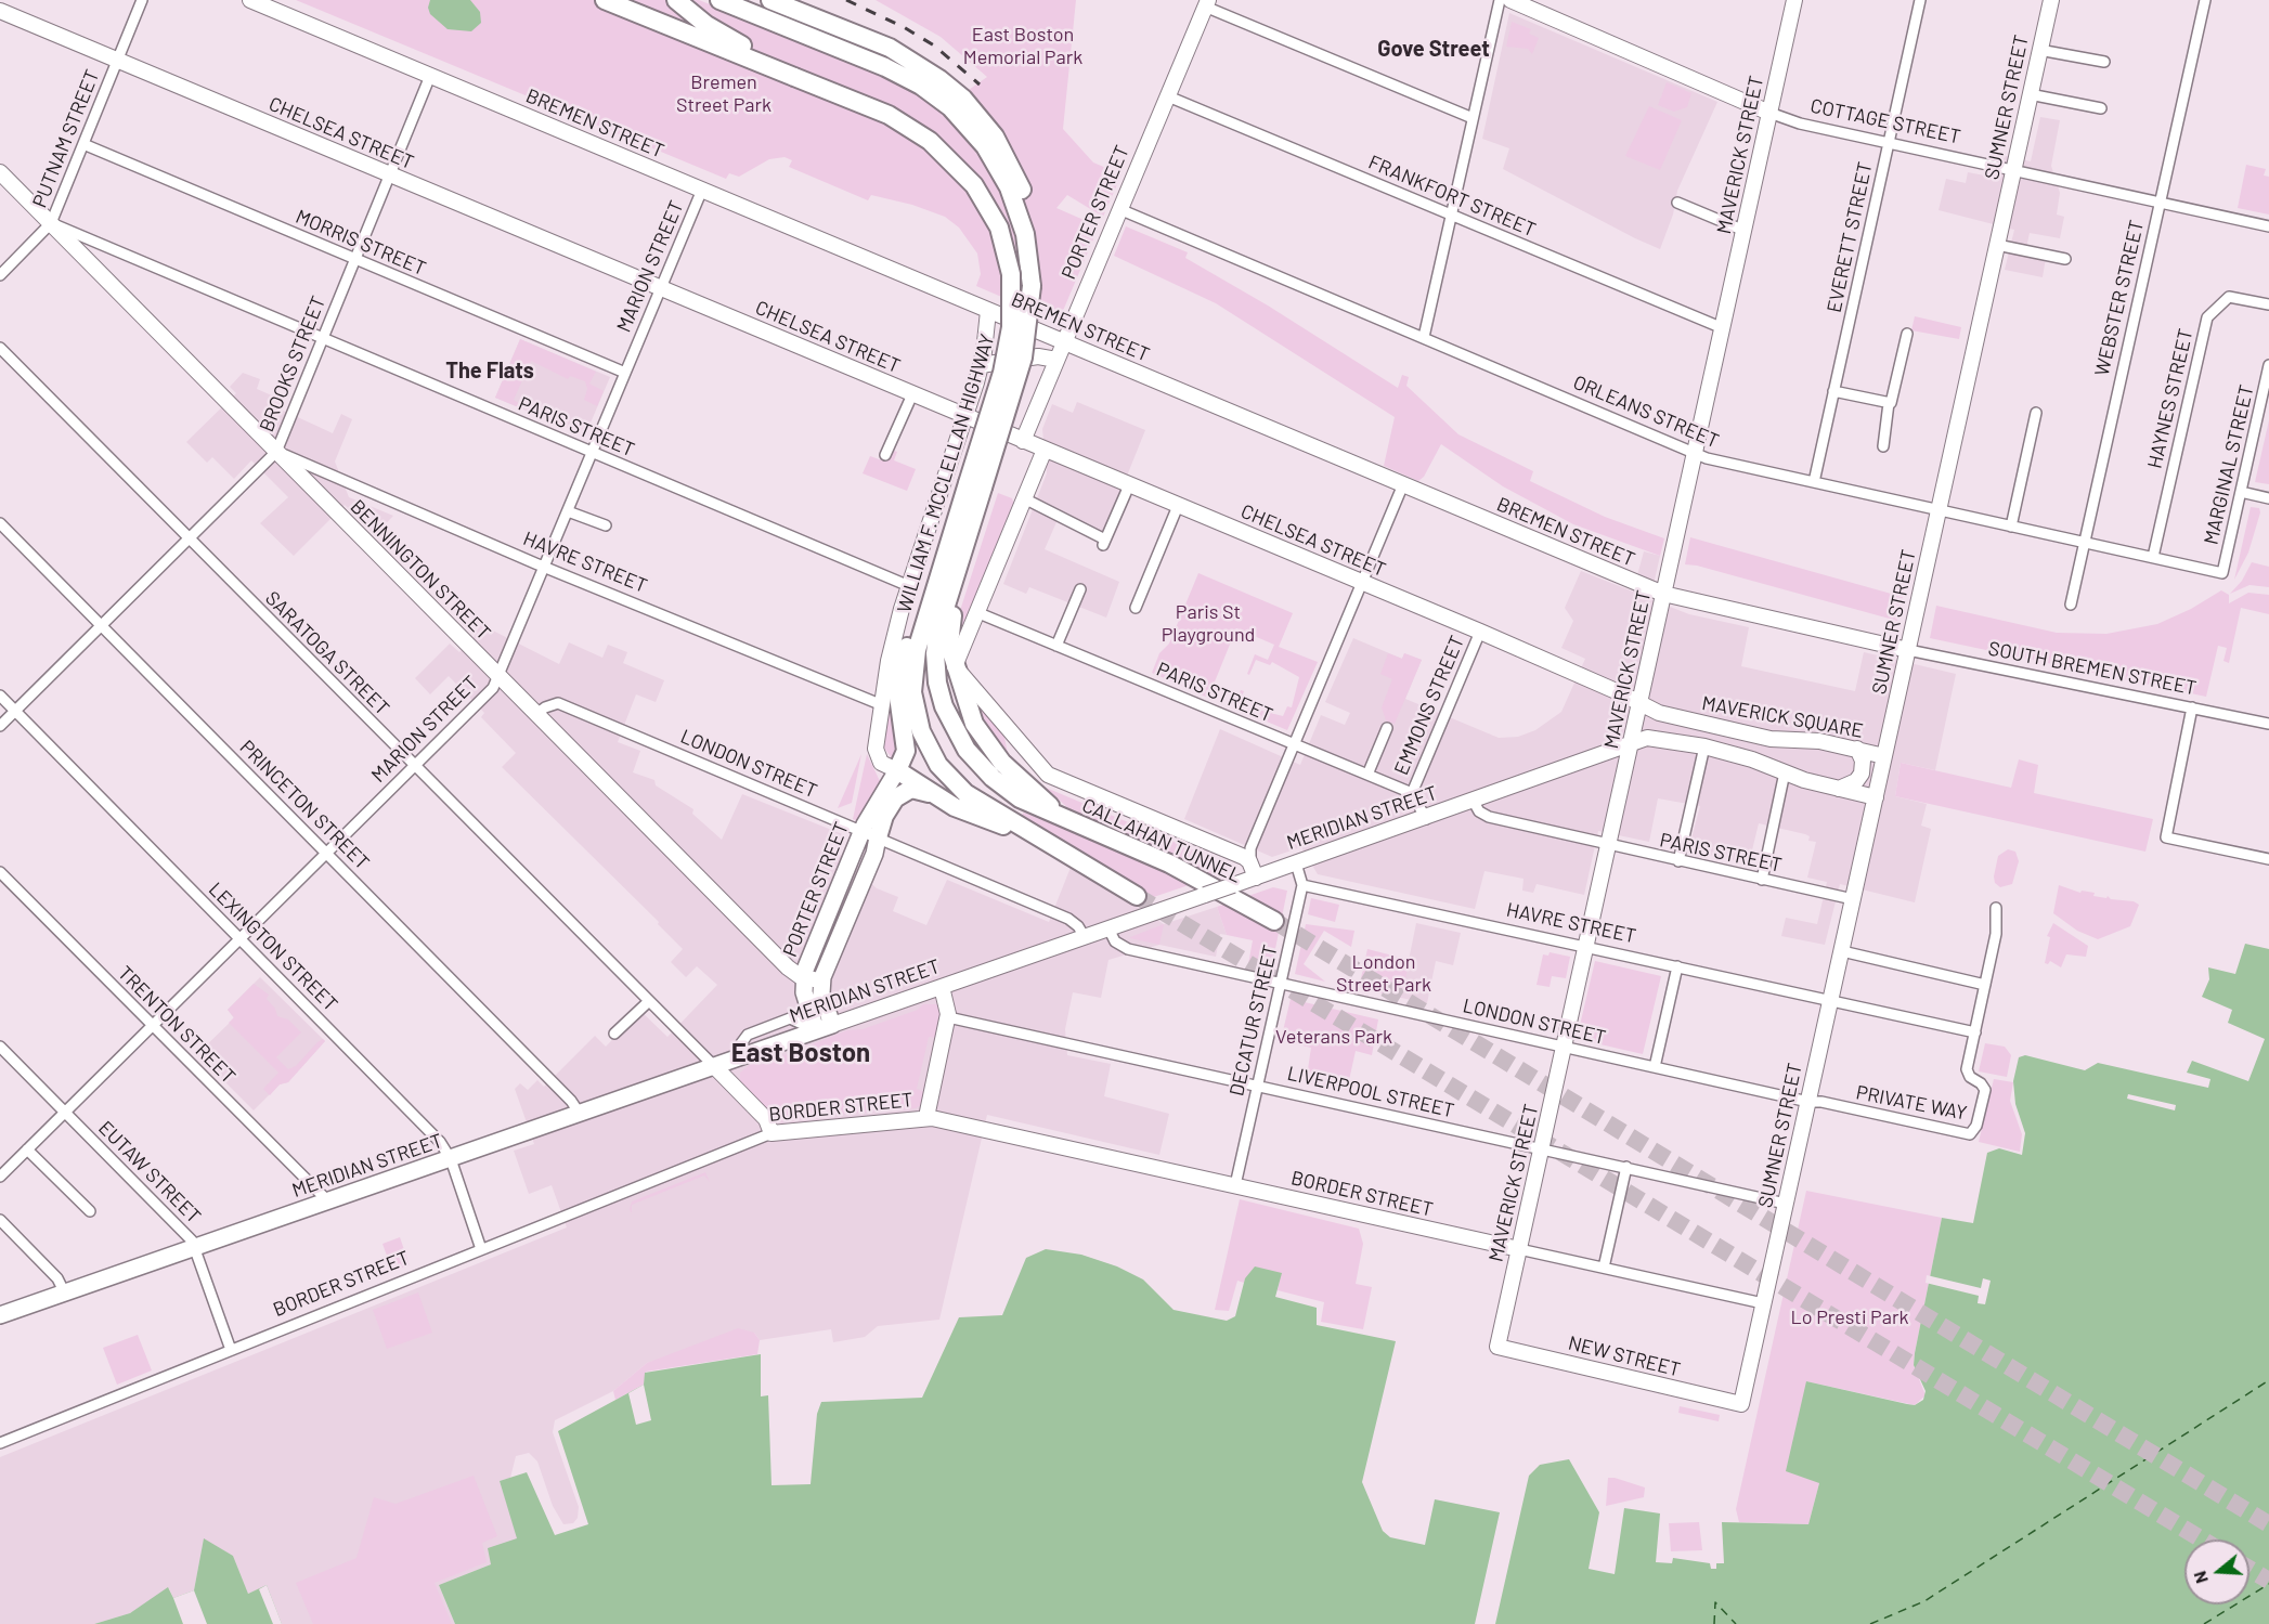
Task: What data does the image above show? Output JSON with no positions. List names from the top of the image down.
{
  "streets": {
    "highway": ["WILLIAM F. MCCLELLAN HIGHWAY", "CALLAHAN TUNNEL"],
    "main road": [
      "SUMNER STREET",
      "COTTAGE STREET",
      "BREMEN STREET",
      "CHELSEA STREET",
      "MAVERICK STREET",
      "PORTER STREET",
      "BENNINGTON STREET",
      "MAVERICK SQUARE",
      "MERIDIAN STREET",
      "BORDER STREET",
      "NEW STREET"
    ],
    "street": [
      "PUTNAM STREET",
      "FRANKFORT STREET",
      "EVERETT STREET",
      "MORRIS STREET",
      "MARION STREET",
      "WEBSTER STREET",
      "BROOKS STREET",
      "HAYNES STREET",
      "ORLEANS STREET",
      "PARIS STREET",
      "MARGINAL STREET",
      "HAVRE STREET",
      "SARATOGA STREET",
      "SOUTH BREMEN STREET",
      "EMMONS STREET",
      "LONDON STREET",
      "PRINCETON STREET",
      "LEXINGTON STREET",
      "DECATUR STREET",
      "TRENTON STREET",
      "LIVERPOOL STREET",
      "PRIVATE WAY",
      "EUTAW STREET"
    ]
  },
  "crossings": [
    ["SUMNER STREET", "COTTAGE STREET"],
    ["SUMNER STREET", "BREMEN STREET"],
    ["SUMNER STREET", "ORLEANS STREET"],
    ["SUMNER STREET", "PARIS STREET"],
    ["SUMNER STREET", "HAVRE STREET"],
    ["SUMNER STREET", "SOUTH BREMEN STREET"],
    ["SUMNER STREET", "MAVERICK SQUARE"],
    ["SUMNER STREET", "LONDON STREET"],
    ["SUMNER STREET", "LIVERPOOL STREET"],
    ["SUMNER STREET", "PRIVATE WAY"],
    ["SUMNER STREET", "BORDER STREET"],
    ["SUMNER STREET", "NEW STREET"],
    ["COTTAGE STREET", "MAVERICK STREET"],
    ["COTTAGE STREET", "EVERETT STREET"],
    ["COTTAGE STREET", "WEBSTER STREET"],
    ["BREMEN STREET", "MAVERICK STREET"],
    ["BREMEN STREET", "PORTER STREET"],
    ["BREMEN STREET", "MARION STREET"],
    ["BREMEN STREET", "BROOKS STREET"],
    ["BREMEN STREET", "SOUTH BREMEN STREET"],
    ["CHELSEA STREET", "PUTNAM STREET"],
    ["CHELSEA STREET", "MAVERICK STREET"],
    ["CHELSEA STREET", "PORTER STREET"],
    ["CHELSEA STREET", "MARION STREET"],
    ["CHELSEA STREET", "BROOKS STREET"],
    ["CHELSEA STREET", "EMMONS STREET"],
    ["CHELSEA STREET", "MAVERICK SQUARE"],
    ["PUTNAM STREET", "MORRIS STREET"],
    ["PUTNAM STREET", "PARIS STREET"],
    ["PUTNAM STREET", "BENNINGTON STREET"],
    ["MAVERICK STREET", "FRANKFORT STREET"],
    ["MAVERICK STREET", "ORLEANS STREET"],
    ["MAVERICK STREET", "PARIS STREET"],
    ["MAVERICK STREET", "HAVRE STREET"],
    ["MAVERICK STREET", "MAVERICK SQUARE"],
    ["MAVERICK STREET", "LONDON STREET"],
    ["MAVERICK STREET", "MERIDIAN STREET"],
    ["MAVERICK STREET", "LIVERPOOL STREET"],
    ["MAVERICK STREET", "BORDER STREET"],
    ["MAVERICK STREET", "NEW STREET"],
    ["FRANKFORT STREET", "PORTER STREET"],
    ["PORTER STREET", "ORLEANS STREET"],
    ["PORTER STREET", "BENNINGTON STREET"],
    ["PORTER STREET", "LONDON STREET"],
    ["PORTER STREET", "MERIDIAN STREET"],
    ["EVERETT STREET", "ORLEANS STREET"],
    ["MORRIS STREET", "MARION STREET"],
    ["MORRIS STREET", "BROOKS STREET"],
    ["MARION STREET", "PARIS STREET"],
    ["MARION STREET", "HAVRE STREET"],
    ["MARION STREET", "BENNINGTON STREET"],
    ["MARION STREET", "SARATOGA STREET"],
    ["MARION STREET", "PRINCETON STREET"],
    ["MARION STREET", "LEXINGTON STREET"],
    ["MARION STREET", "TRENTON STREET"],
    ["MARION STREET", "EUTAW STREET"],
    ["WEBSTER STREET", "ORLEANS STREET"],
    ["BROOKS STREET", "PARIS STREET"],
    ["BROOKS STREET", "HAVRE STREET"],
    ["BROOKS STREET", "BENNINGTON STREET"],
    ["BROOKS STREET", "SARATOGA STREET"],
    ["BROOKS STREET", "PRINCETON STREET"],
    ["BROOKS STREET", "LEXINGTON STREET"],
    ["HAYNES STREET", "ORLEANS STREET"],
    ["ORLEANS STREET", "MARGINAL STREET"],
    ["PARIS STREET", "BENNINGTON STREET"],
    ["PARIS STREET", "EMMONS STREET"],
    ["PARIS STREET", "MERIDIAN STREET"],
    ["WILLIAM F. MCCLELLAN HIGHWAY", "CALLAHAN TUNNEL"],
    ["HAVRE STREET", "BENNINGTON STREET"],
    ["HAVRE STREET", "DECATUR STREET"],
    ["HAVRE STREET", "PRIVATE WAY"],
    ["BENNINGTON STREET", "LONDON STREET"],
    ["SARATOGA STREET", "MERIDIAN STREET"],
    ["LONDON STREET", "MERIDIAN STREET"],
    ["LONDON STREET", "DECATUR STREET"],
    ["LONDON STREET", "PRIVATE WAY"],
    ["PRINCETON STREET", "MERIDIAN STREET"],
    ["MERIDIAN STREET", "LEXINGTON STREET"],
    ["MERIDIAN STREET", "TRENTON STREET"],
    ["MERIDIAN STREET", "EUTAW STREET"],
    ["LEXINGTON STREET", "BORDER STREET"],
    ["DECATUR STREET", "LIVERPOOL STREET"],
    ["DECATUR STREET", "BORDER STREET"],
    ["BORDER STREET", "EUTAW STREET"]
  ],
  "districts": ["Gove Street", "The Flats", "East Boston"],
  "parks": [
    "East Boston Memorial Park",
    "Bremen Street Park",
    "Paris St Playground",
    "London Street Park",
    "Veterans Park",
    "Lo Presti Park"
  ],
  "north": "left"
}
